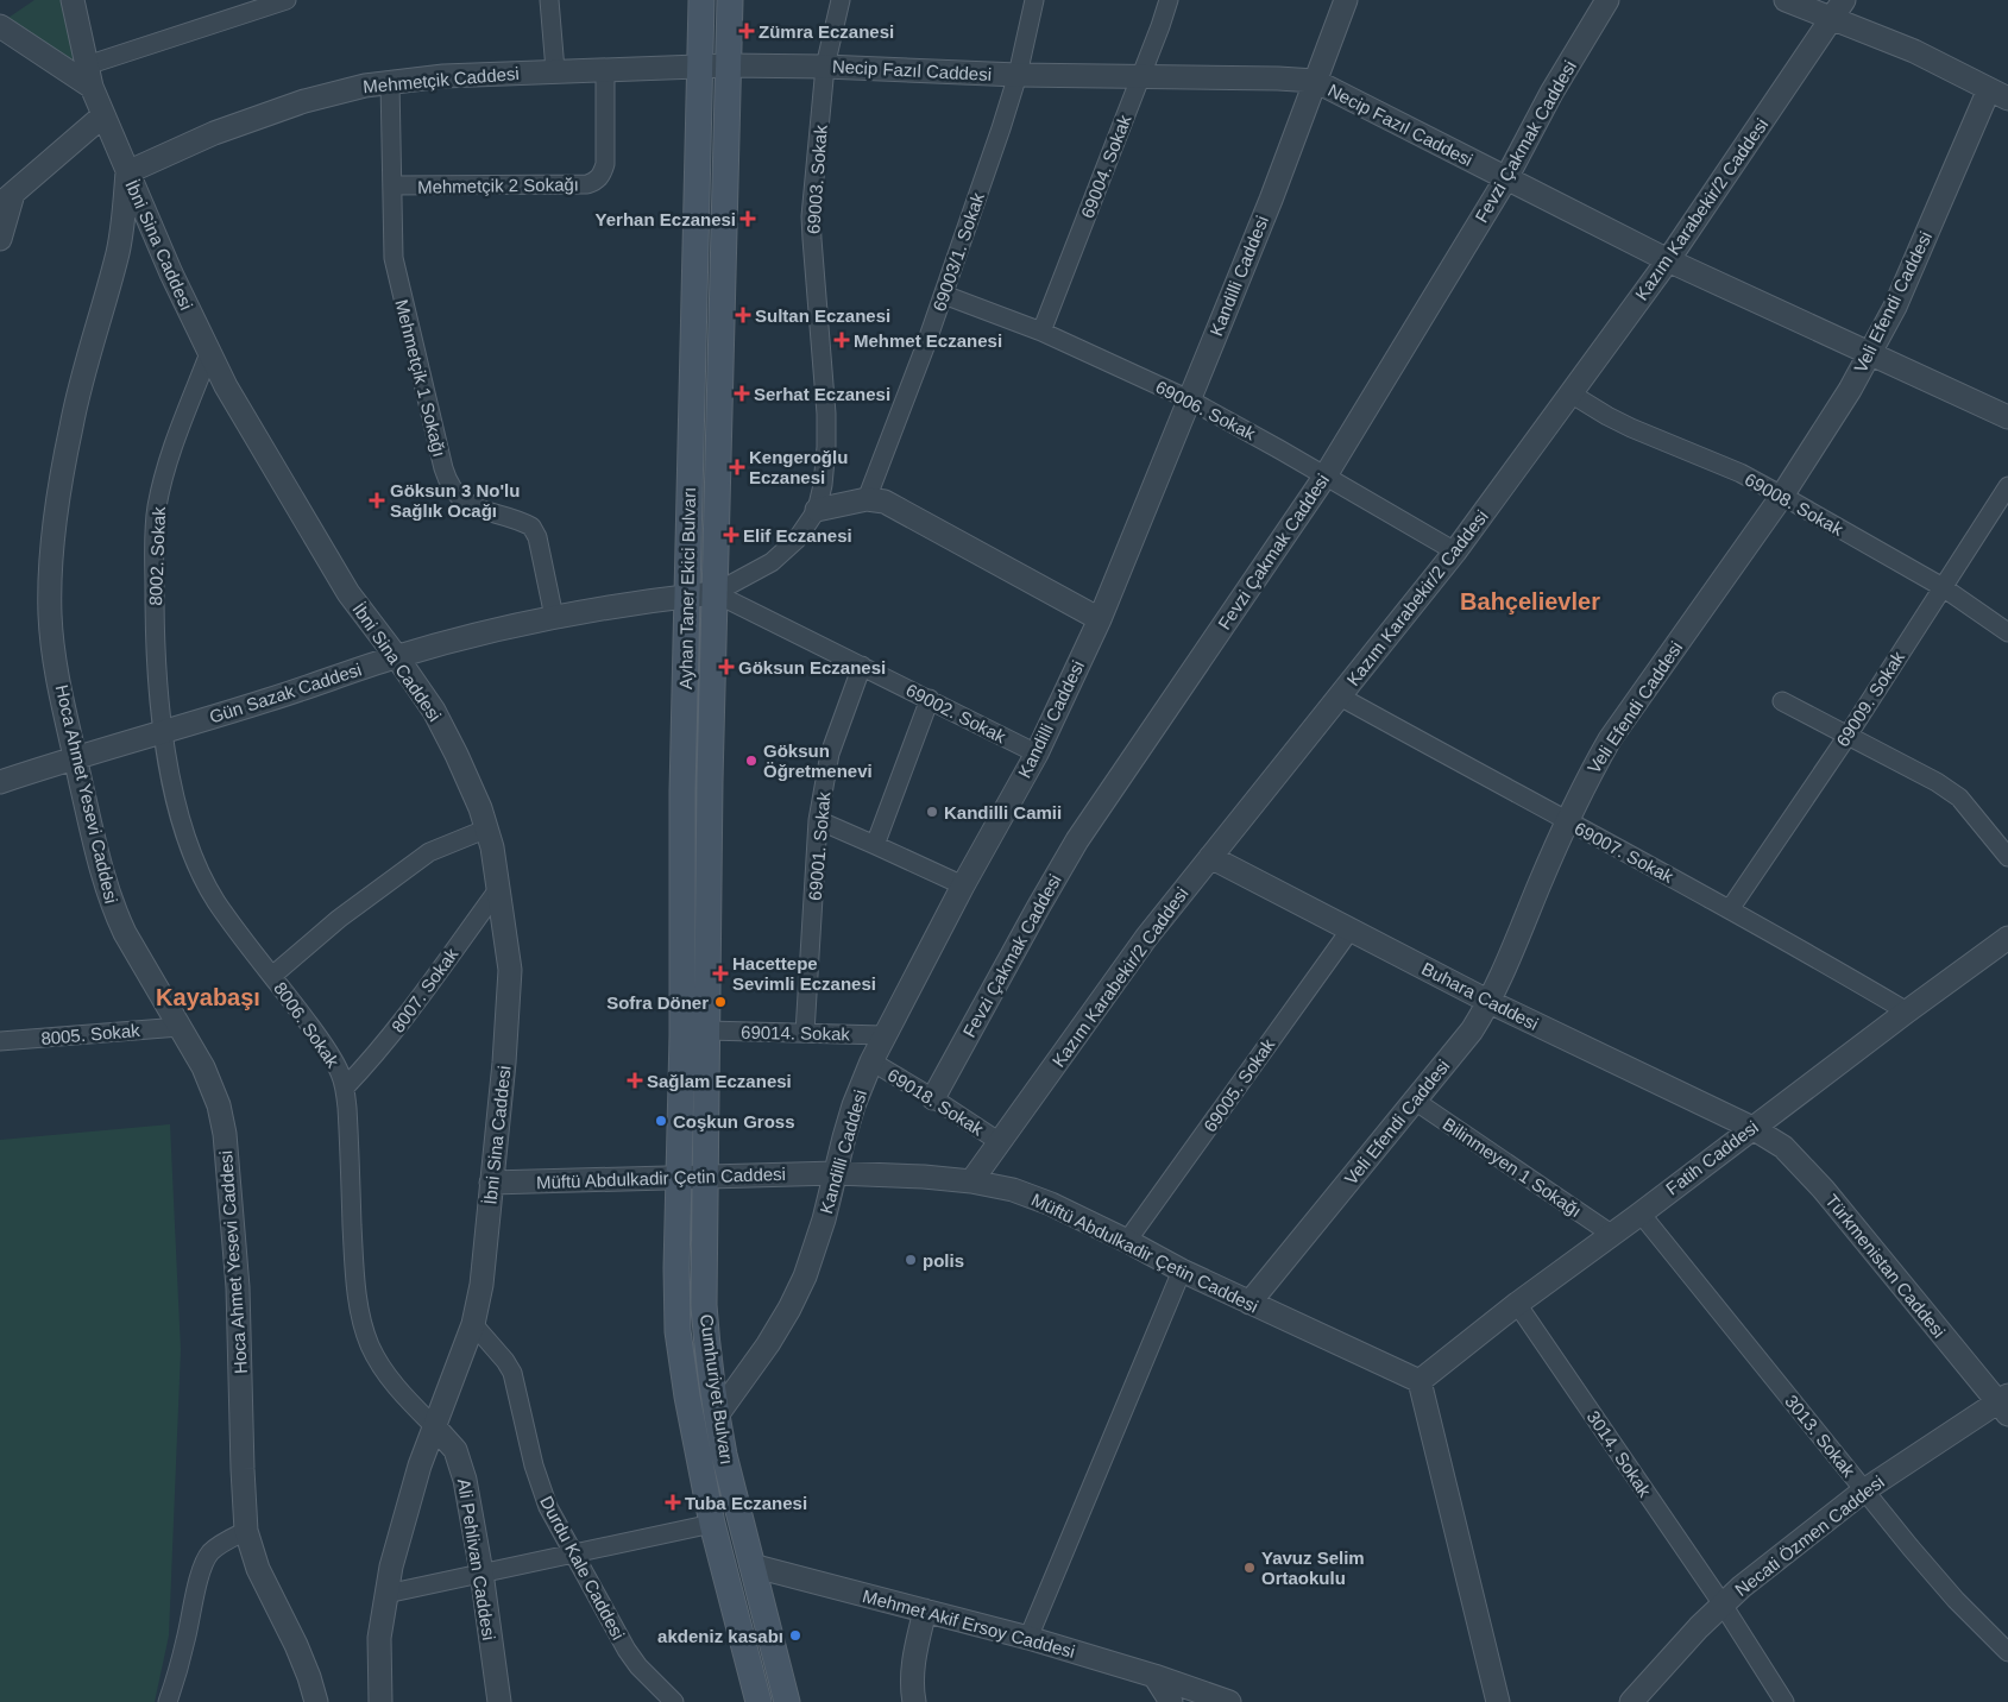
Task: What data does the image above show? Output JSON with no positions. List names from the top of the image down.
{
  "streets": {
    "main road": ["Ayhan Taner Ekici Bulvarı", "Cumhuriyet Bulvarı"],
    "street": [
      "Necip Fazıl Caddesi",
      "Mehmetçik Caddesi",
      "Fevzi Çakmak Caddesi",
      "69004. Sokak",
      "69003. Sokak",
      "Mehmetçik 2 Sokağı",
      "Kazım Karabekir/2 Caddesi",
      "İbni Sina Caddesi",
      "69003/1. Sokak",
      "Kandilli Caddesi",
      "Veli Efendi Caddesi",
      "Mehmetçik 1 Sokağı",
      "69006. Sokak",
      "69008. Sokak",
      "8002. Sokak",
      "Gün Sazak Caddesi",
      "69009. Sokak",
      "69002. Sokak",
      "Hoca Ahmet Yesevi Caddesi",
      "69001. Sokak",
      "69007. Sokak",
      "8007. Sokak",
      "Buhara Caddesi",
      "8006. Sokak",
      "69014. Sokak",
      "8005. Sokak",
      "69005. Sokak",
      "69018. Sokak",
      "Fatih Caddesi",
      "Bilinmeyen 1 Sokağı",
      "Müftü Abdulkadir Çetin Caddesi",
      "Türkmenistan Caddesi",
      "3013. Sokak",
      "3014. Sokak",
      "Necati Özmen Caddesi",
      "Ali Pehlivan Caddesi",
      "Durdu Kale Caddesi",
      "Mehmet Akif Ersoy Caddesi"
    ]
  },
  "crossings": [
    ["Necip Fazıl Caddesi", "Mehmetçik Caddesi"],
    ["Necip Fazıl Caddesi", "Fevzi Çakmak Caddesi"],
    ["Necip Fazıl Caddesi", "69004. Sokak"],
    ["Necip Fazıl Caddesi", "69003. Sokak"],
    ["Necip Fazıl Caddesi", "Kazım Karabekir/2 Caddesi"],
    ["Necip Fazıl Caddesi", "69003/1. Sokak"],
    ["Necip Fazıl Caddesi", "Kandilli Caddesi"],
    ["Necip Fazıl Caddesi", "Veli Efendi Caddesi"],
    ["Necip Fazıl Caddesi", "Ayhan Taner Ekici Bulvarı"],
    ["Mehmetçik Caddesi", "Mehmetçik 2 Sokağı"],
    ["Mehmetçik Caddesi", "İbni Sina Caddesi"],
    ["Mehmetçik Caddesi", "Mehmetçik 1 Sokağı"],
    ["Mehmetçik Caddesi", "Ayhan Taner Ekici Bulvarı"],
    ["Mehmetçik Caddesi", "Hoca Ahmet Yesevi Caddesi"],
    ["Fevzi Çakmak Caddesi", "69006. Sokak"],
    ["Fevzi Çakmak Caddesi", "69018. Sokak"],
    ["69004. Sokak", "69006. Sokak"],
    ["69003. Sokak", "Ayhan Taner Ekici Bulvarı"],
    ["69003. Sokak", "Gün Sazak Caddesi"],
    ["69003. Sokak", "69002. Sokak"],
    ["Mehmetçik 2 Sokağı", "Mehmetçik 1 Sokağı"],
    ["Kazım Karabekir/2 Caddesi", "69006. Sokak"],
    ["Kazım Karabekir/2 Caddesi", "69008. Sokak"],
    ["Kazım Karabekir/2 Caddesi", "69007. Sokak"],
    ["Kazım Karabekir/2 Caddesi", "Buhara Caddesi"],
    ["Kazım Karabekir/2 Caddesi", "69018. Sokak"],
    ["Kazım Karabekir/2 Caddesi", "Müftü Abdulkadir Çetin Caddesi"],
    ["İbni Sina Caddesi", "8002. Sokak"],
    ["İbni Sina Caddesi", "Gün Sazak Caddesi"],
    ["İbni Sina Caddesi", "Hoca Ahmet Yesevi Caddesi"],
    ["İbni Sina Caddesi", "8007. Sokak"],
    ["İbni Sina Caddesi", "8006. Sokak"],
    ["İbni Sina Caddesi", "Müftü Abdulkadir Çetin Caddesi"],
    ["İbni Sina Caddesi", "Ali Pehlivan Caddesi"],
    ["İbni Sina Caddesi", "Durdu Kale Caddesi"],
    ["69003/1. Sokak", "69006. Sokak"],
    ["Kandilli Caddesi", "69006. Sokak"],
    ["Kandilli Caddesi", "69002. Sokak"],
    ["Kandilli Caddesi", "69014. Sokak"],
    ["Kandilli Caddesi", "69018. Sokak"],
    ["Kandilli Caddesi", "Müftü Abdulkadir Çetin Caddesi"],
    ["Kandilli Caddesi", "Cumhuriyet Bulvarı"],
    ["Veli Efendi Caddesi", "69008. Sokak"],
    ["Veli Efendi Caddesi", "69007. Sokak"],
    ["Veli Efendi Caddesi", "Buhara Caddesi"],
    ["Veli Efendi Caddesi", "Bilinmeyen 1 Sokağı"],
    ["Veli Efendi Caddesi", "Müftü Abdulkadir Çetin Caddesi"],
    ["Mehmetçik 1 Sokağı", "Gün Sazak Caddesi"],
    ["69008. Sokak", "69009. Sokak"],
    ["8002. Sokak", "Gün Sazak Caddesi"],
    ["8002. Sokak", "8006. Sokak"],
    ["Ayhan Taner Ekici Bulvarı", "Gün Sazak Caddesi"],
    ["Ayhan Taner Ekici Bulvarı", "69002. Sokak"],
    ["Ayhan Taner Ekici Bulvarı", "69014. Sokak"],
    ["Ayhan Taner Ekici Bulvarı", "Müftü Abdulkadir Çetin Caddesi"],
    ["Ayhan Taner Ekici Bulvarı", "Cumhuriyet Bulvarı"],
    ["Gün Sazak Caddesi", "69002. Sokak"],
    ["Gün Sazak Caddesi", "Hoca Ahmet Yesevi Caddesi"],
    ["Gün Sazak Caddesi", "8006. Sokak"],
    ["69009. Sokak", "69007. Sokak"],
    ["69002. Sokak", "69001. Sokak"],
    ["Hoca Ahmet Yesevi Caddesi", "8005. Sokak"],
    ["69001. Sokak", "69014. Sokak"],
    ["69007. Sokak", "Fatih Caddesi"],
    ["8007. Sokak", "8006. Sokak"],
    ["Buhara Caddesi", "69005. Sokak"],
    ["Buhara Caddesi", "Fatih Caddesi"],
    ["Buhara Caddesi", "Türkmenistan Caddesi"],
    ["8006. Sokak", "Ali Pehlivan Caddesi"],
    ["69005. Sokak", "Müftü Abdulkadir Çetin Caddesi"],
    ["Fatih Caddesi", "Bilinmeyen 1 Sokağı"],
    ["Fatih Caddesi", "Müftü Abdulkadir Çetin Caddesi"],
    ["Fatih Caddesi", "Türkmenistan Caddesi"],
    ["Fatih Caddesi", "3013. Sokak"],
    ["Fatih Caddesi", "3014. Sokak"],
    ["Müftü Abdulkadir Çetin Caddesi", "Cumhuriyet Bulvarı"],
    ["Türkmenistan Caddesi", "Necati Özmen Caddesi"],
    ["Cumhuriyet Bulvarı", "Mehmet Akif Ersoy Caddesi"],
    ["3013. Sokak", "Necati Özmen Caddesi"],
    ["3014. Sokak", "Necati Özmen Caddesi"]
  ],
  "districts": ["Bahçelievler", "Kayabaşı"],
  "places": {
    "health": [
      "Zümra Eczanesi",
      "Yerhan Eczanesi",
      "Sultan Eczanesi",
      "Mehmet Eczanesi",
      "Serhat Eczanesi",
      "Kengeroğlu Eczanesi",
      "Göksun 3 No'lu Sağlık Ocağı",
      "Elif Eczanesi",
      "Göksun Eczanesi",
      "Hacettepe Sevimli Eczanesi",
      "Sağlam Eczanesi",
      "Tuba Eczanesi"
    ],
    "other": [
      "Göksun Öğretmenevi",
      "Kandilli Camii",
      "Sofra Döner",
      "Coşkun Gross",
      "polis",
      "Yavuz Selim Ortaokulu",
      "akdeniz kasabı"
    ]
  }
}
